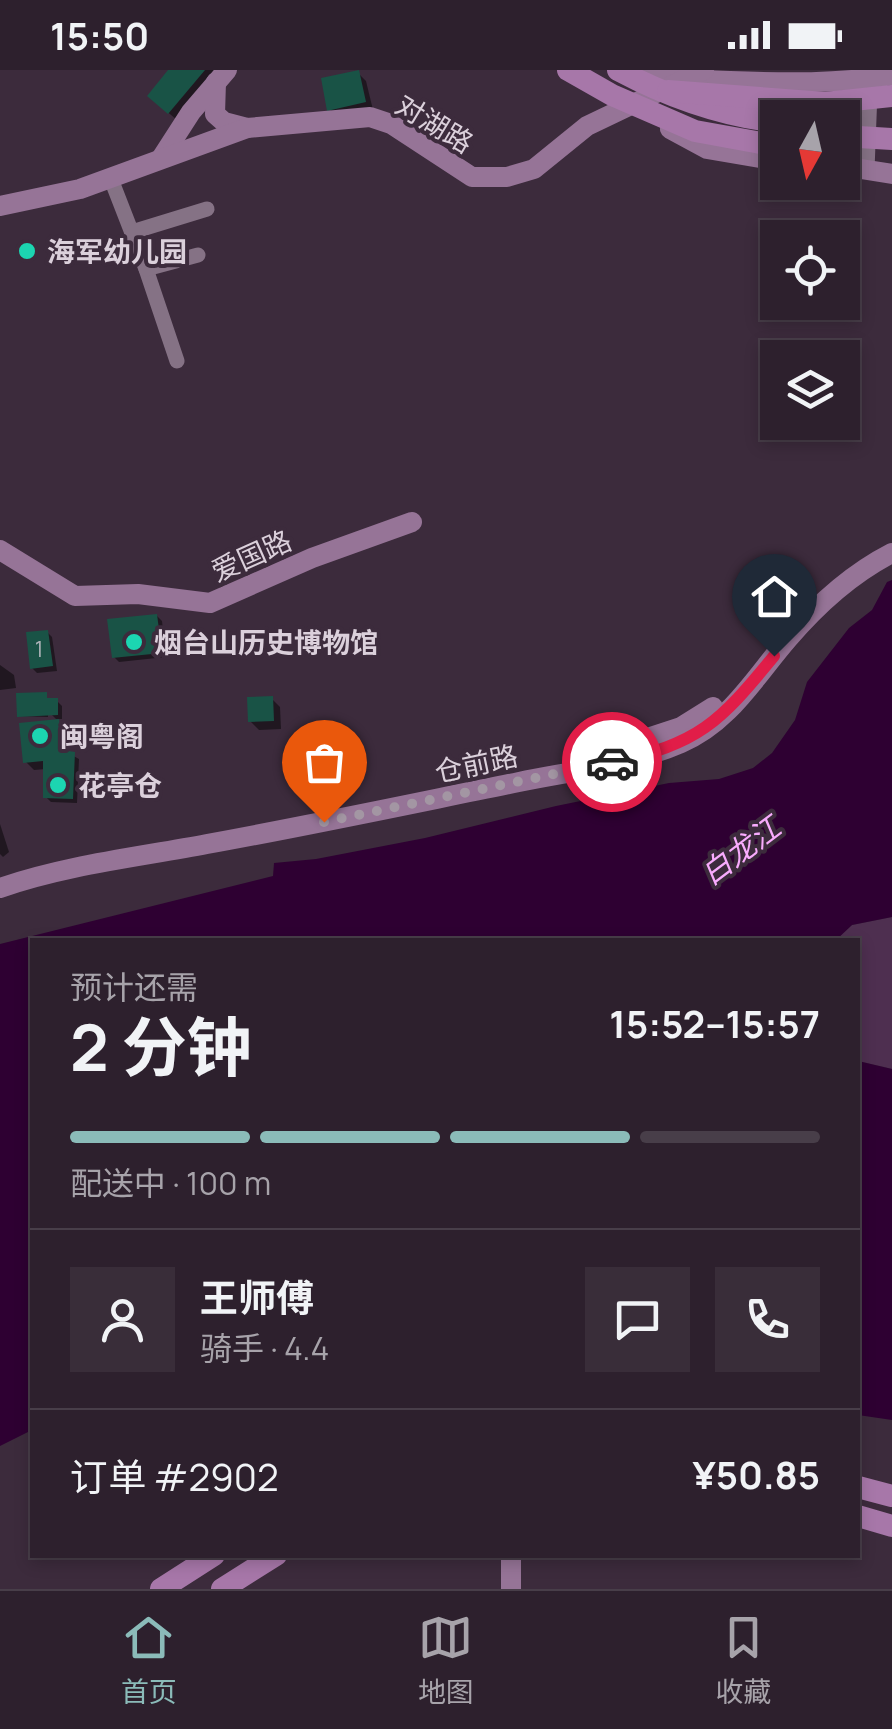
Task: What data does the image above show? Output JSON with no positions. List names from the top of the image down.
{
  "streets": {
    "street": ["对湖路", "爱国路", "仓前路"]
  },
  "water": ["白龙江"],
  "places": [
    "海军幼儿园",
    "烟台山历史博物馆",
    "闽粤阁",
    "花亭仓"
  ],
  "house_numbers": ["1"],
  "north": "bottom",
  "page": {
    "status": "15:50",
    "heading": ["2 分钟", "预计还需", "15:52–15:57"],
    "panel": [
      "王师傅",
      "骑手 · 4.4",
      "订单 #2902",
      "¥50.85"
    ],
    "bar": "配送中 · 100 m",
    "tabs": ["首页", "地图", "收藏"]
  }
}
